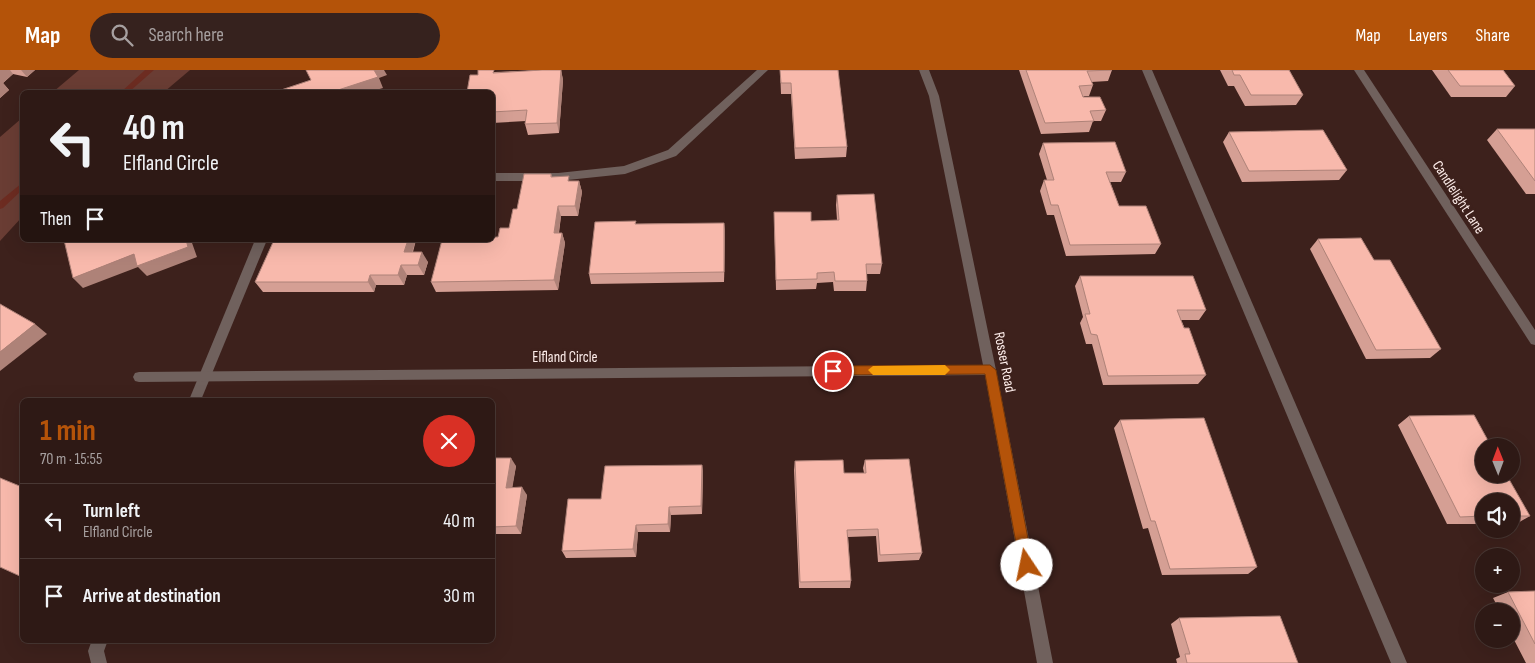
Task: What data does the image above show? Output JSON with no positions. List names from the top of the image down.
{
  "streets": {
    "street": ["Candlelight Lane", "Elfland Circle", "Rosser Road"]
  },
  "crossings": [
    ["Elfland Circle", "Rosser Road"]
  ],
  "north": "top",
  "page": {
    "header": "Map",
    "search": "Search here",
    "nav": ["Map", "Layers", "Share"],
    "turn": ["40 m", "Elfland Circle"],
    "then": "Then",
    "heading": ["1 min", "70 m · 15:55"],
    "map_buttons": ["+", "−"],
    "list": [
      {
        "name": "Turn left",
        "note": "Elfland Circle",
        "value": "40 m"
      },
      {
        "name": "Arrive at destination",
        "value": "30 m"
      }
    ]
  }
}
